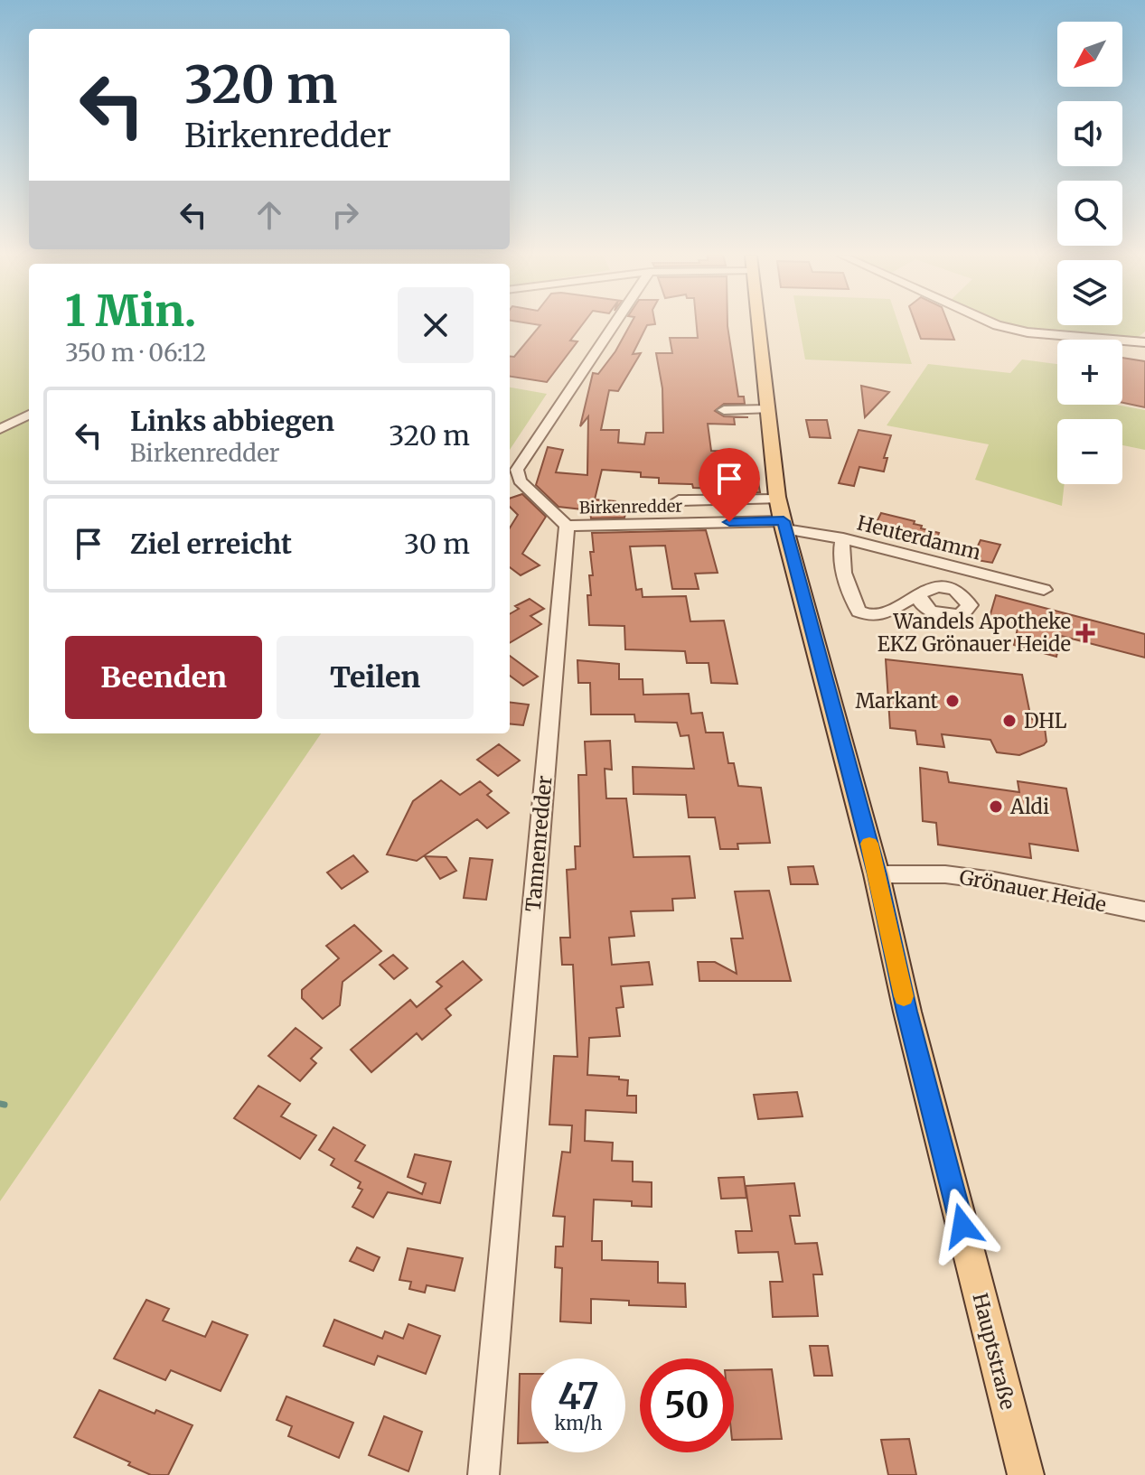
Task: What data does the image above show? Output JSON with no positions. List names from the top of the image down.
{
  "streets": {
    "main road": ["Hauptstraße"],
    "street": [
      "Birkenredder",
      "Heuterdamm",
      "Tannenredder",
      "Grönauer Heide"
    ]
  },
  "crossings": [
    ["Birkenredder", "Heuterdamm"],
    ["Birkenredder", "Tannenredder"],
    ["Birkenredder", "Hauptstraße"],
    ["Heuterdamm", "Hauptstraße"],
    ["Grönauer Heide", "Hauptstraße"]
  ],
  "places": {
    "health": ["Wandels Apotheke EKZ Grönauer Heide"],
    "other": ["Markant", "DHL", "Aldi"]
  },
  "north": "bottom left",
  "page": {
    "map_buttons": ["+", "−"],
    "turn": ["320 m", "Birkenredder"],
    "heading": ["1 Min.", "350 m · 06:12"],
    "list": [
      {
        "name": "Links abbiegen",
        "note": "Birkenredder",
        "value": "320 m"
      },
      {
        "name": "Ziel erreicht",
        "value": "30 m"
      }
    ],
    "buttons": ["Beenden", "Teilen"],
    "speed": "47 km/h",
    "limit": "50"
  }
}
